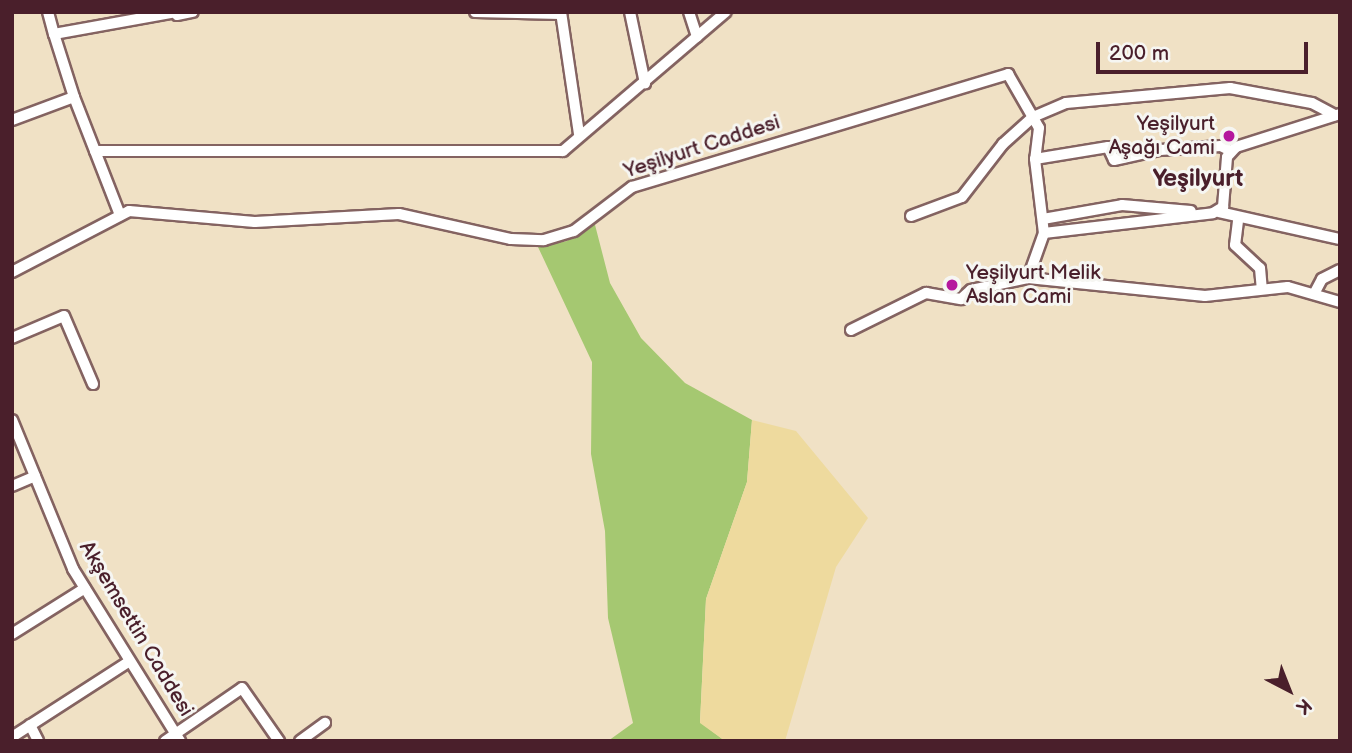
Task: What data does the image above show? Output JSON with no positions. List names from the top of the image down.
{
  "streets": {
    "street": ["Yeşilyurt Caddesi", "Akşemsettin Caddesi"]
  },
  "districts": ["Yeşilyurt"],
  "places": ["Yeşilyurt Aşağı Cami", "Yeşilyurt Melik Aslan Cami"],
  "scale_bar": "200 m",
  "north": "bottom right"
}
